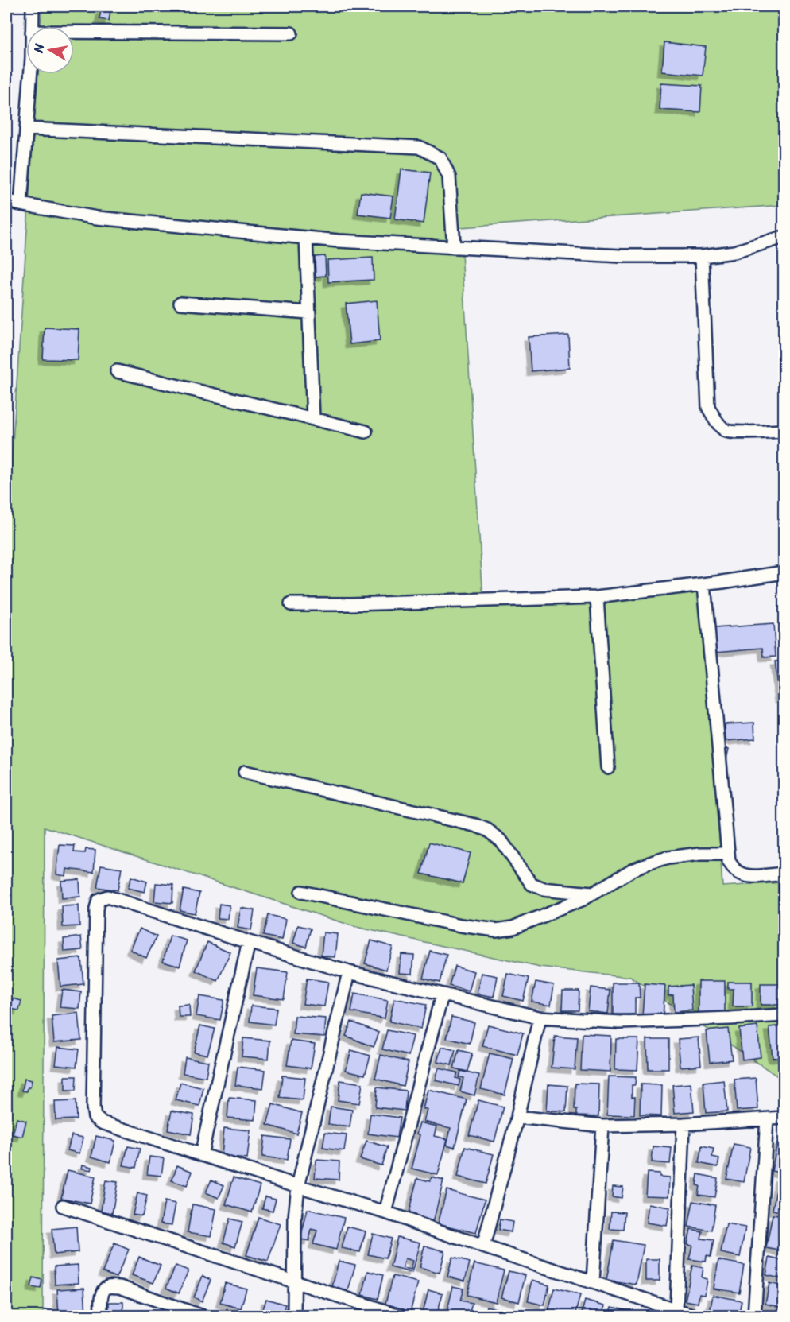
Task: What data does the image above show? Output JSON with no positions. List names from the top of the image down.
{
  "north": "left"
}
